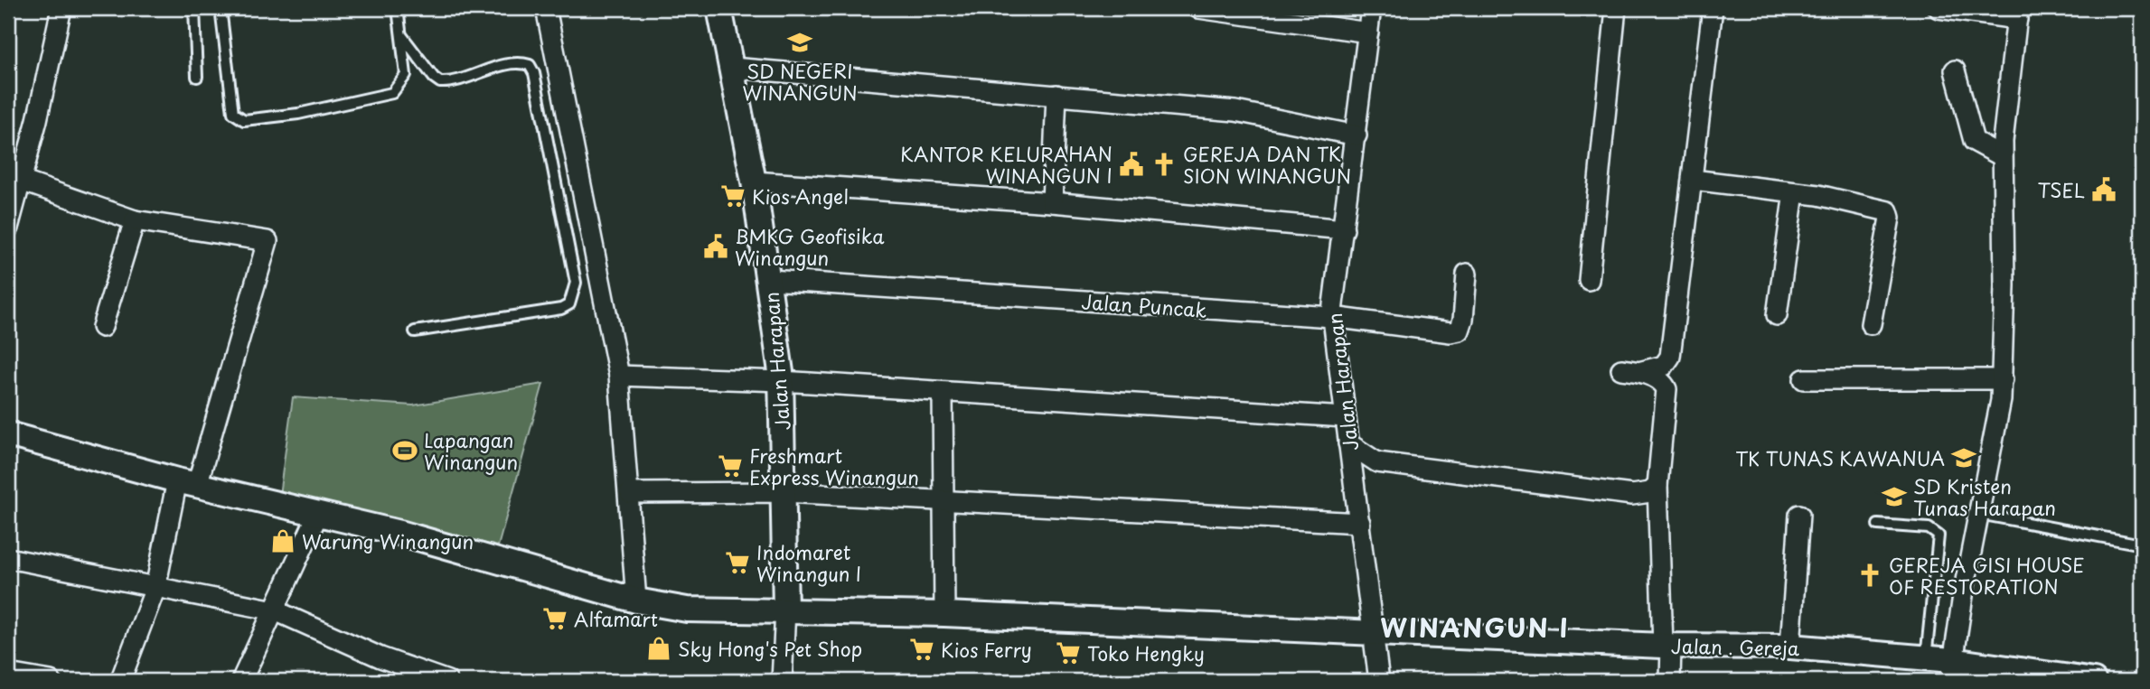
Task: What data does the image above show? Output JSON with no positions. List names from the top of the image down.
{
  "streets": {
    "street": ["Jalan Puncak", "Jalan Harapan", "Jalan . Gereja"]
  },
  "crossings": [
    ["Jalan Puncak", "Jalan Harapan"],
    ["Jalan Harapan", "Jalan . Gereja"]
  ],
  "districts": ["WINANGUN I"],
  "places": {
    "school or university": ["SD NEGERI WINANGUN", "TK TUNAS KAWANUA", "SD Kristen Tunas Harapan"],
    "public building": ["KANTOR KELURAHAN WINANGUN I", "TSEL", "BMKG Geofisika Winangun"],
    "church": ["GEREJA DAN TK SION WINANGUN", "GEREJA GISI HOUSE OF RESTORATION"],
    "supermarket": [
      "Kios Angel",
      "Freshmart Express Winangun",
      "Indomaret Winangun I",
      "Alfamart",
      "Kios Ferry",
      "Toko Hengky"
    ],
    "sports": ["Lapangan Winangun"],
    "shop": ["Warung Winangun", "Sky Hong's Pet Shop"]
  }
}
